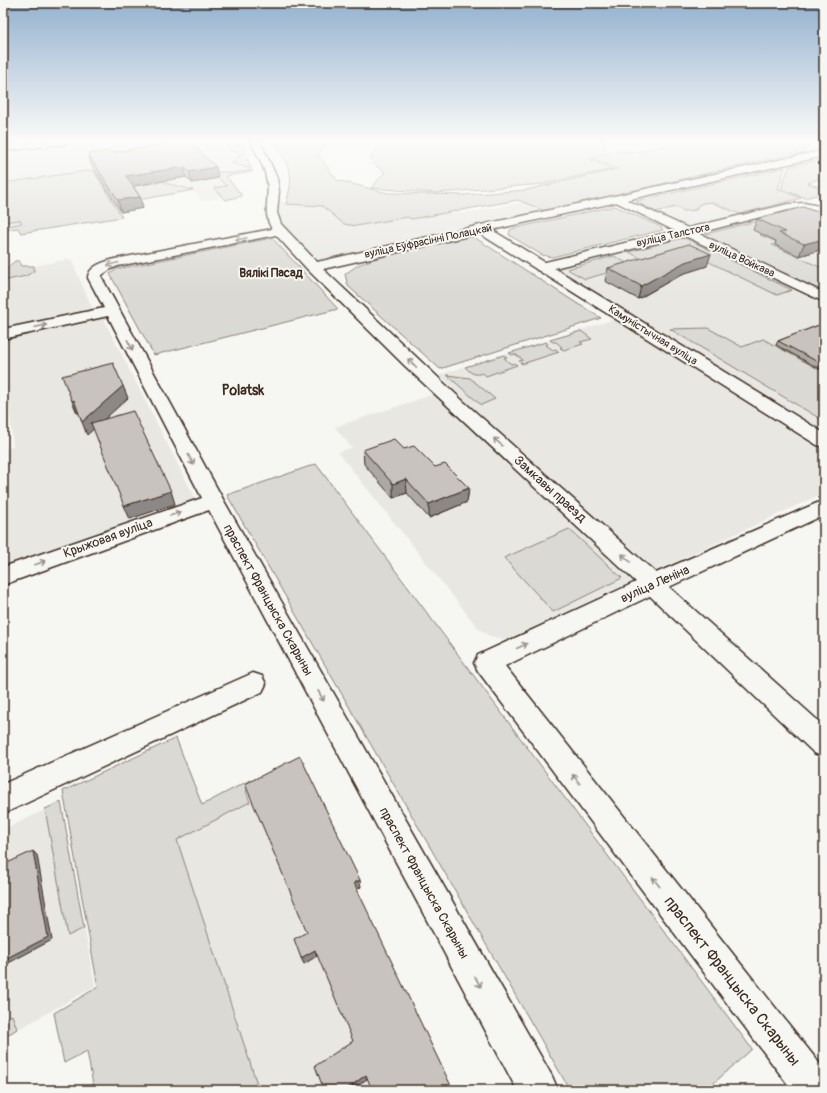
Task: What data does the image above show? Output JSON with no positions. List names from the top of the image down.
{
  "streets": {
    "street": [
      "вуліца Талстога",
      "вуліца Еўфрасінні Полацкай",
      "вуліца Войкава",
      "Камуністычная вуліца",
      "Замкавы праезд",
      "Крыжовая вуліца",
      "вуліца Леніна",
      "праспект Францыска Скарыны"
    ]
  },
  "crossings": [
    ["вуліца Талстога", "вуліца Войкава"],
    ["вуліца Талстога", "Камуністычная вуліца"],
    ["вуліца Еўфрасінні Полацкай", "вуліца Войкава"],
    ["вуліца Еўфрасінні Полацкай", "Камуністычная вуліца"],
    ["вуліца Еўфрасінні Полацкай", "Замкавы праезд"],
    ["Замкавы праезд", "вуліца Леніна"],
    ["Замкавы праезд", "праспект Францыска Скарыны"],
    ["Крыжовая вуліца", "праспект Францыска Скарыны"],
    ["вуліца Леніна", "праспект Францыска Скарыны"]
  ],
  "one_way": ["Замкавы праезд", "вуліца Леніна"],
  "districts": ["Вялікі Пасад", "Polatsk"]
}
